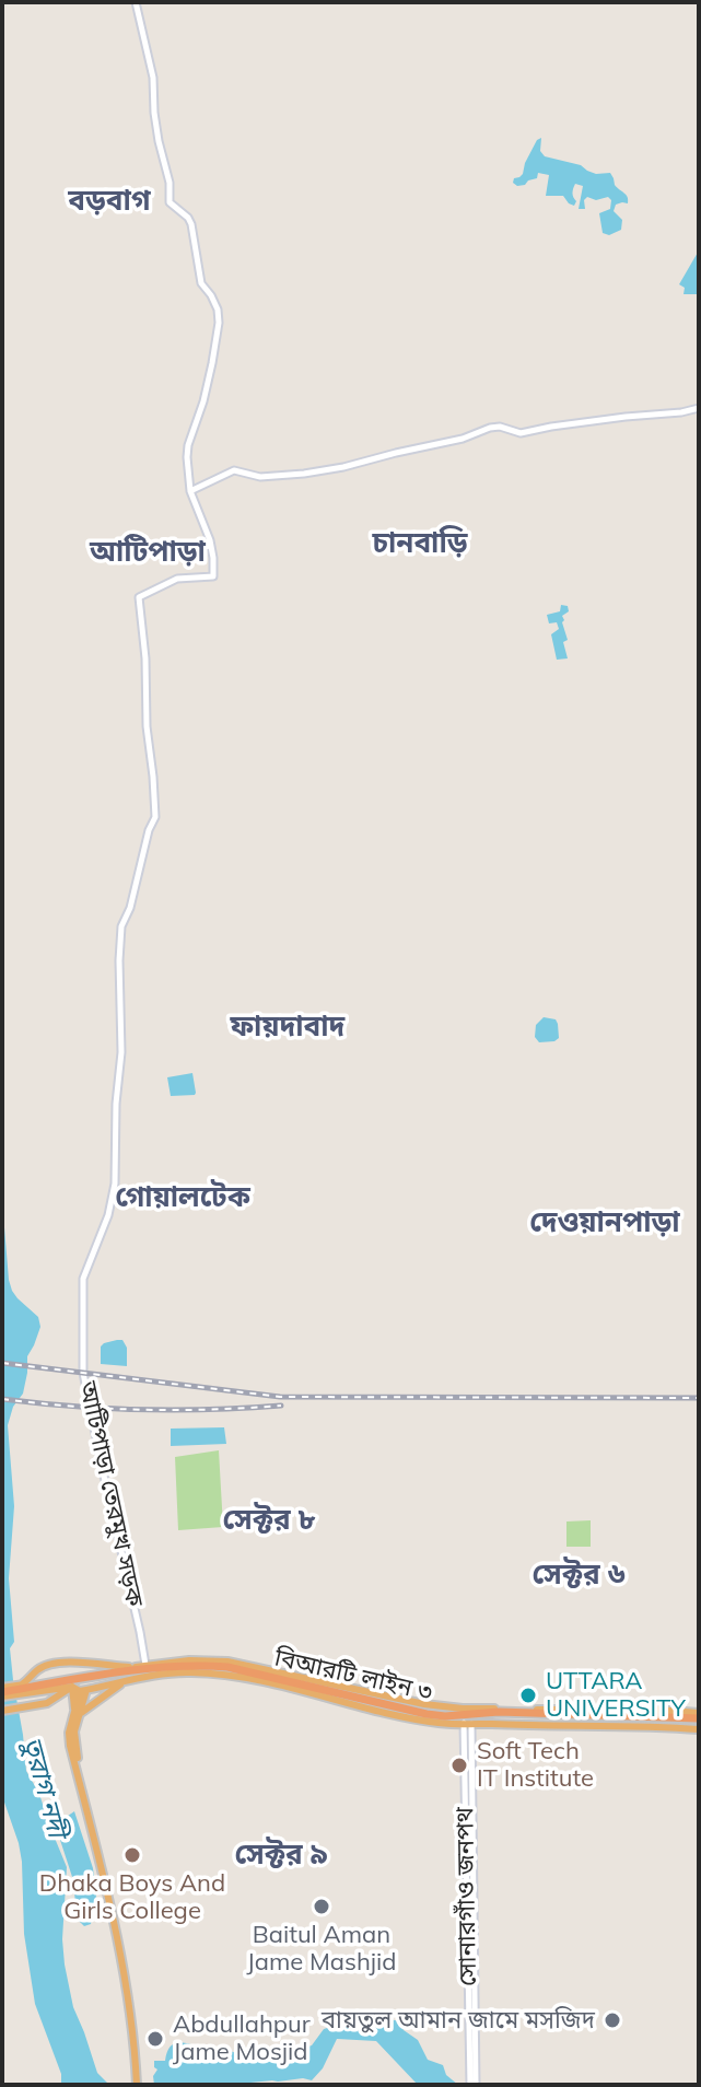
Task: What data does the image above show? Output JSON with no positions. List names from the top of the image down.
{
  "streets": {
    "highway": ["বিআরটি লাইন ৩"],
    "main road": ["আটিপাড়া তেরমুখ সড়ক", "সোনারগাঁও জনপথ"]
  },
  "crossings": [
    ["বিআরটি লাইন ৩", "সোনারগাঁও জনপথ"]
  ],
  "districts": [
    "বড়বাগ",
    "চানবাড়ি",
    "আটিপাড়া",
    "ফায়দাবাদ",
    "গোয়ালটেক",
    "দেওয়ানপাড়া",
    "সেক্টর ৮",
    "সেক্টর ৬",
    "সেক্টর ৯"
  ],
  "water": ["তুরাগ নদী"],
  "places": [
    "UTTARA UNIVERSITY",
    "Soft Tech IT Institute",
    "Dhaka Boys And Girls College",
    "Baitul Aman Jame Mashjid",
    "বায়তুল আমান জামে মসজিদ",
    "Abdullahpur Jame Mosjid"
  ]
}
